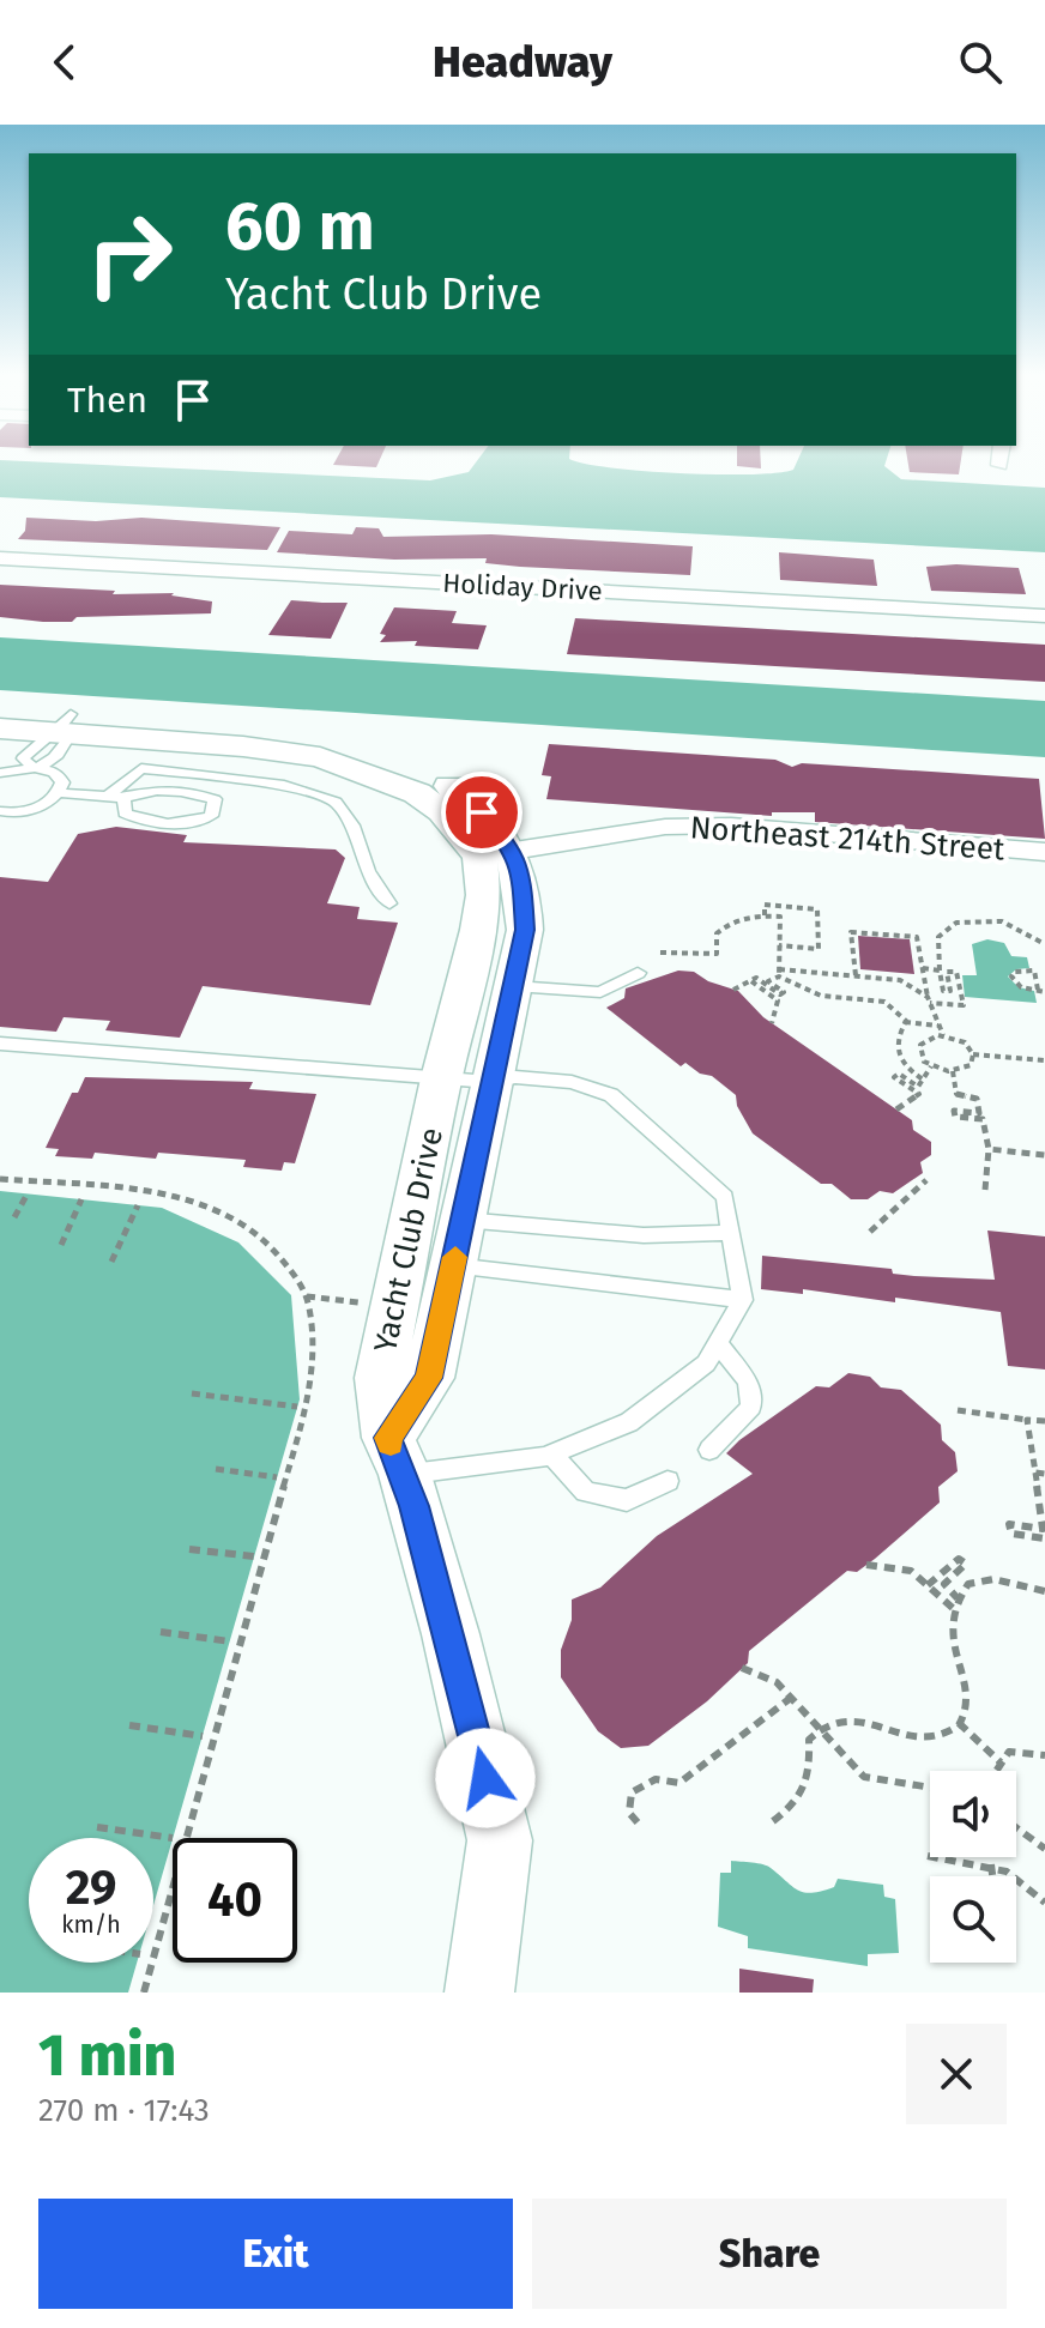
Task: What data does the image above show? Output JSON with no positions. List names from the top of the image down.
{
  "streets": {
    "street": ["Holiday Drive", "Northeast 214th Street", "Yacht Club Drive"]
  },
  "crossings": [
    ["Northeast 214th Street", "Yacht Club Drive"]
  ],
  "page": {
    "header": "Headway",
    "turn": ["60 m", "Yacht Club Drive"],
    "then": "Then",
    "speed": "29 km/h",
    "limit": "40",
    "heading": ["1 min", "270 m · 17:43"],
    "buttons": ["Exit", "Share"]
  }
}
